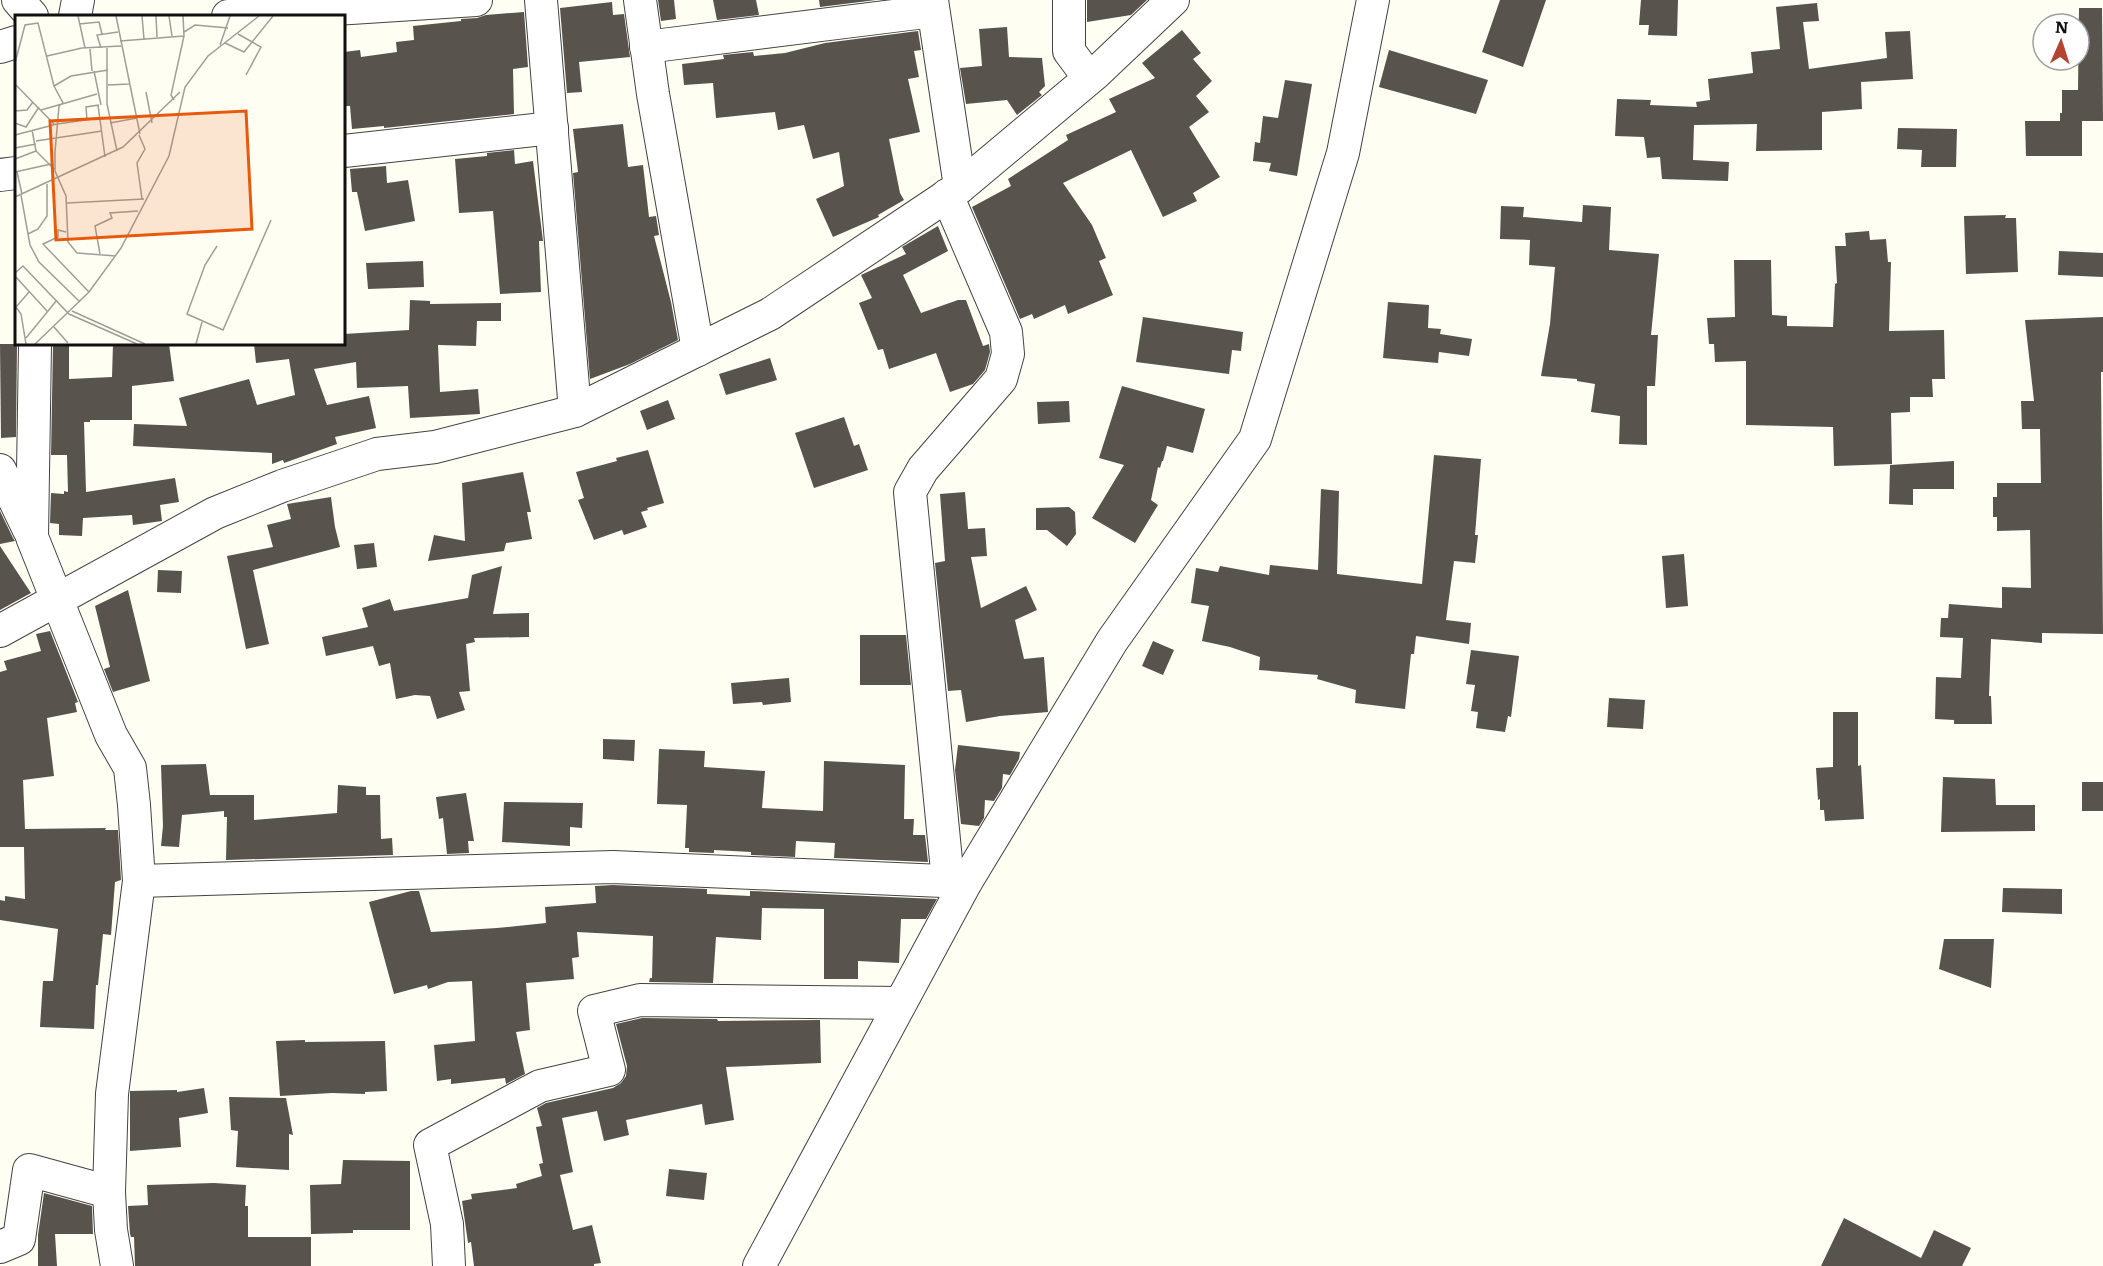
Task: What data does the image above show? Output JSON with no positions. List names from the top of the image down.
{
  "north": "top"
}
